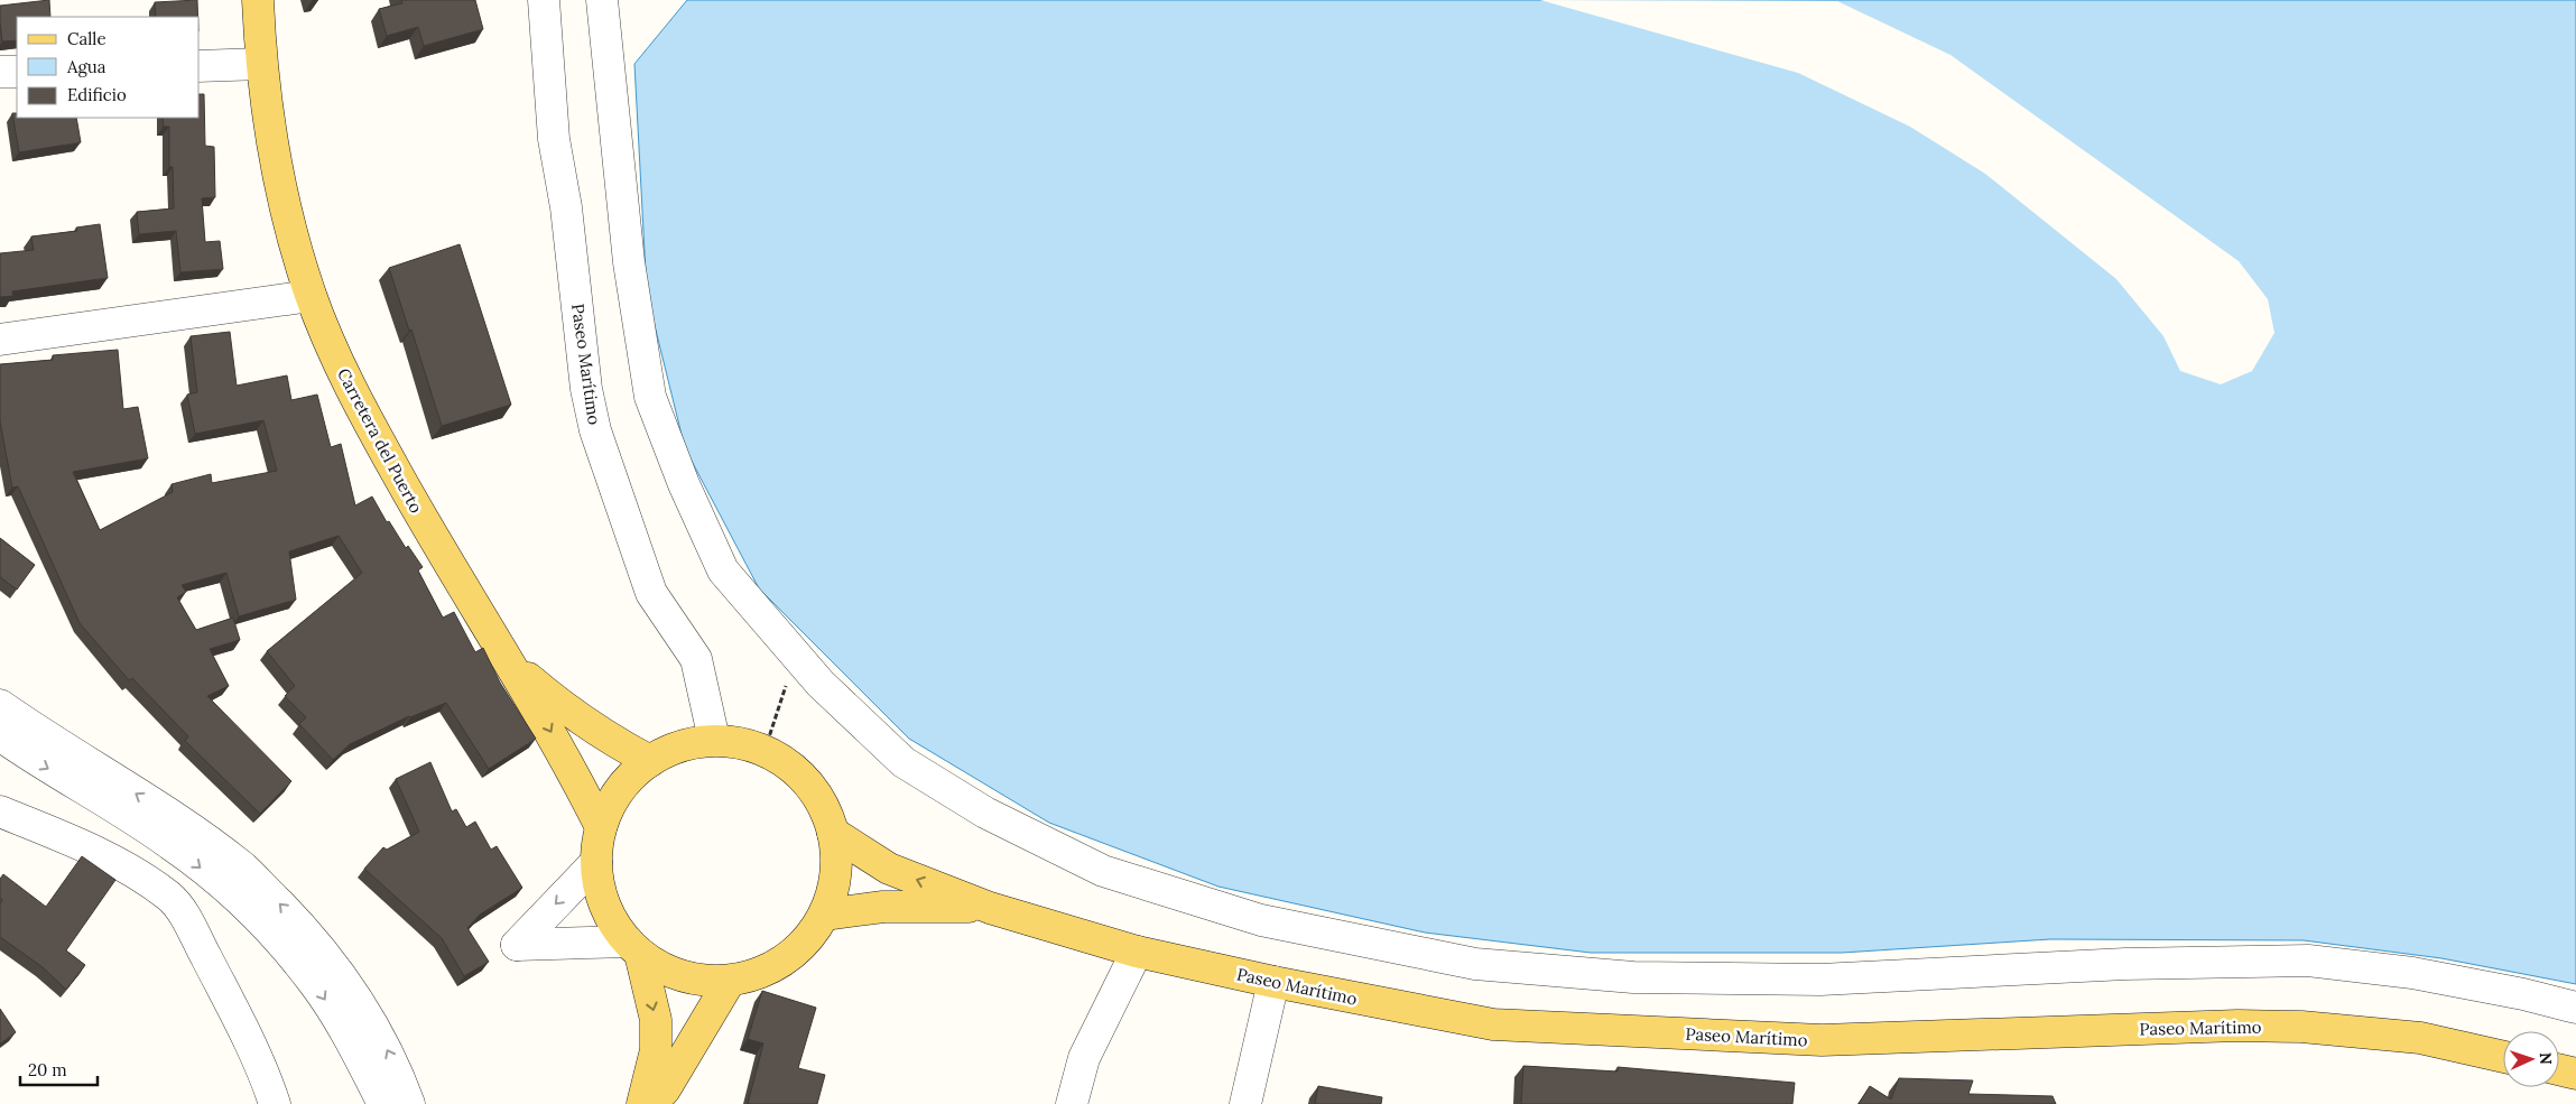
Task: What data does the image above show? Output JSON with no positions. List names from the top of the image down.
{
  "streets": {
    "main road": ["Paseo Marítimo", "Carretera del Puerto"]
  },
  "legend": ["Calle", "Agua", "Edificio"],
  "scale_bar": "20 m",
  "north": "right"
}
